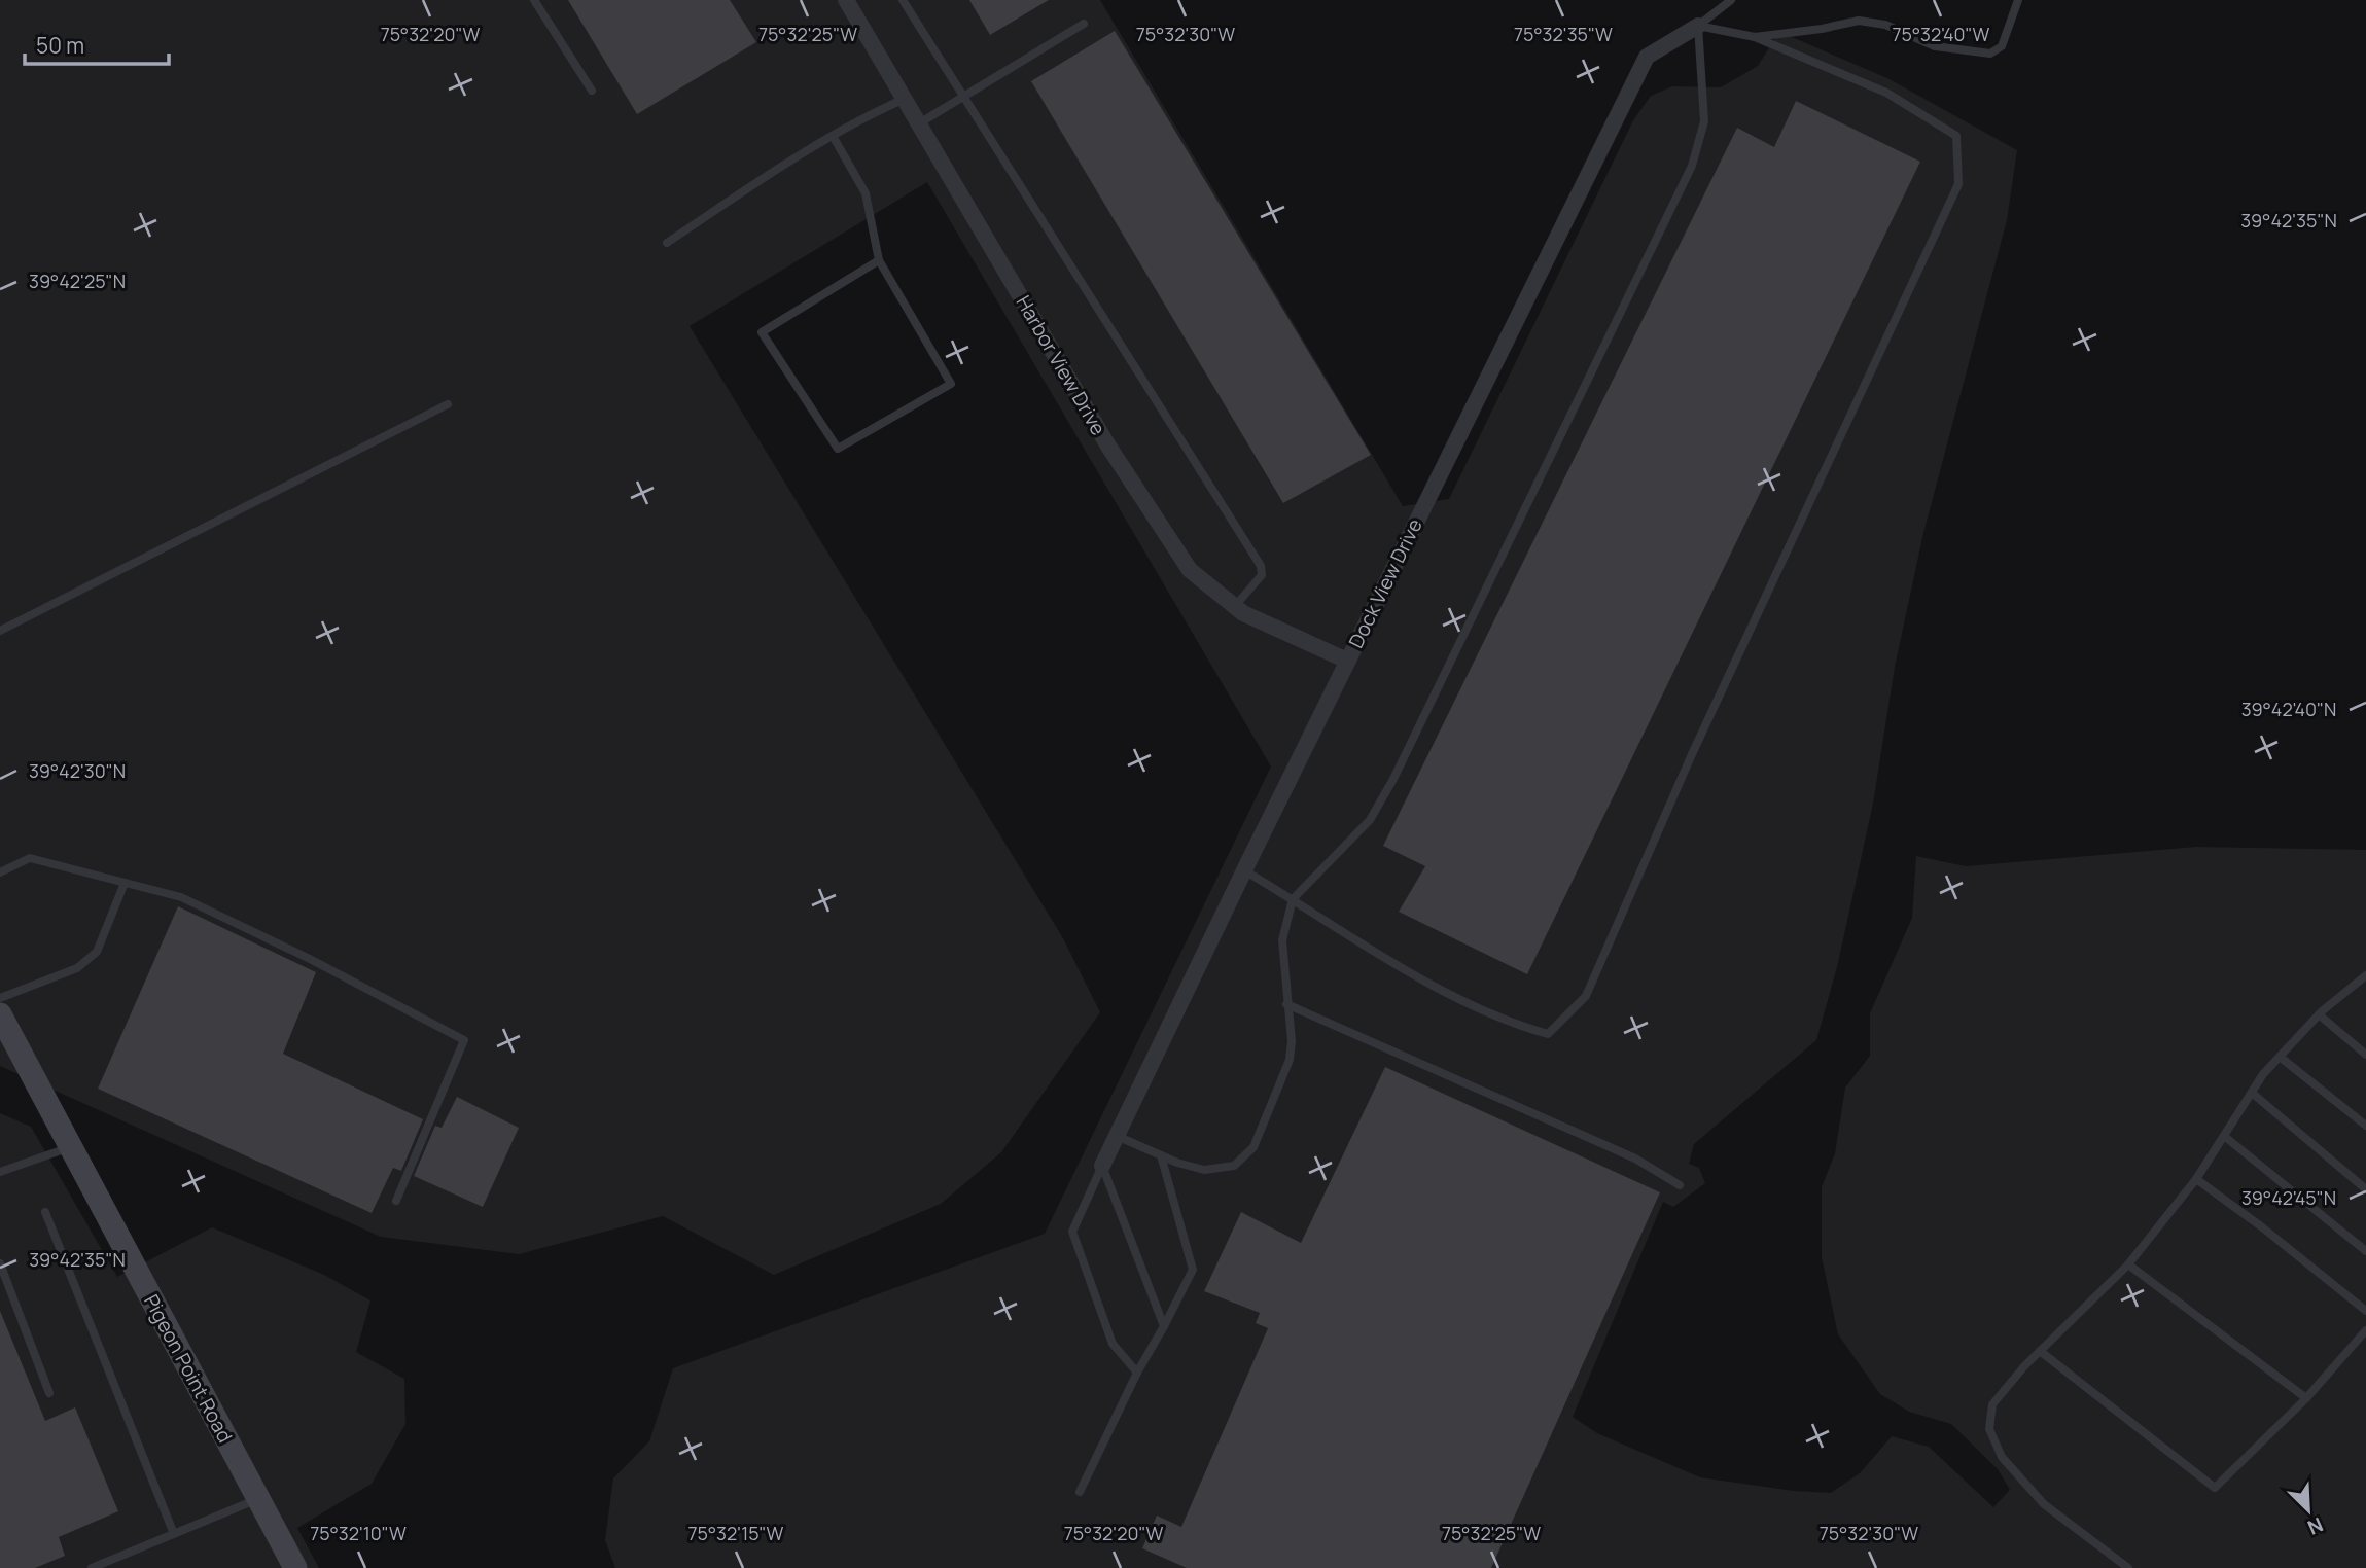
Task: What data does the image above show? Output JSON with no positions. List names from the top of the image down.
{
  "streets": {
    "street": ["Harbor View Drive", "Dock View Drive", "Pigeon Point Road"]
  },
  "crossings": [
    ["Harbor View Drive", "Dock View Drive"]
  ],
  "scale_bar": "50 m",
  "north": "bottom right",
  "coordinates": [
    "75°32'20\"W",
    "75°32'25\"W",
    "75°32'30\"W",
    "75°32'35\"W",
    "75°32'40\"W",
    "39°42'35\"N",
    "39°42'25\"N",
    "39°42'40\"N",
    "39°42'30\"N",
    "39°42'45\"N",
    "75°32'10\"W",
    "75°32'15\"W"
  ]
}
